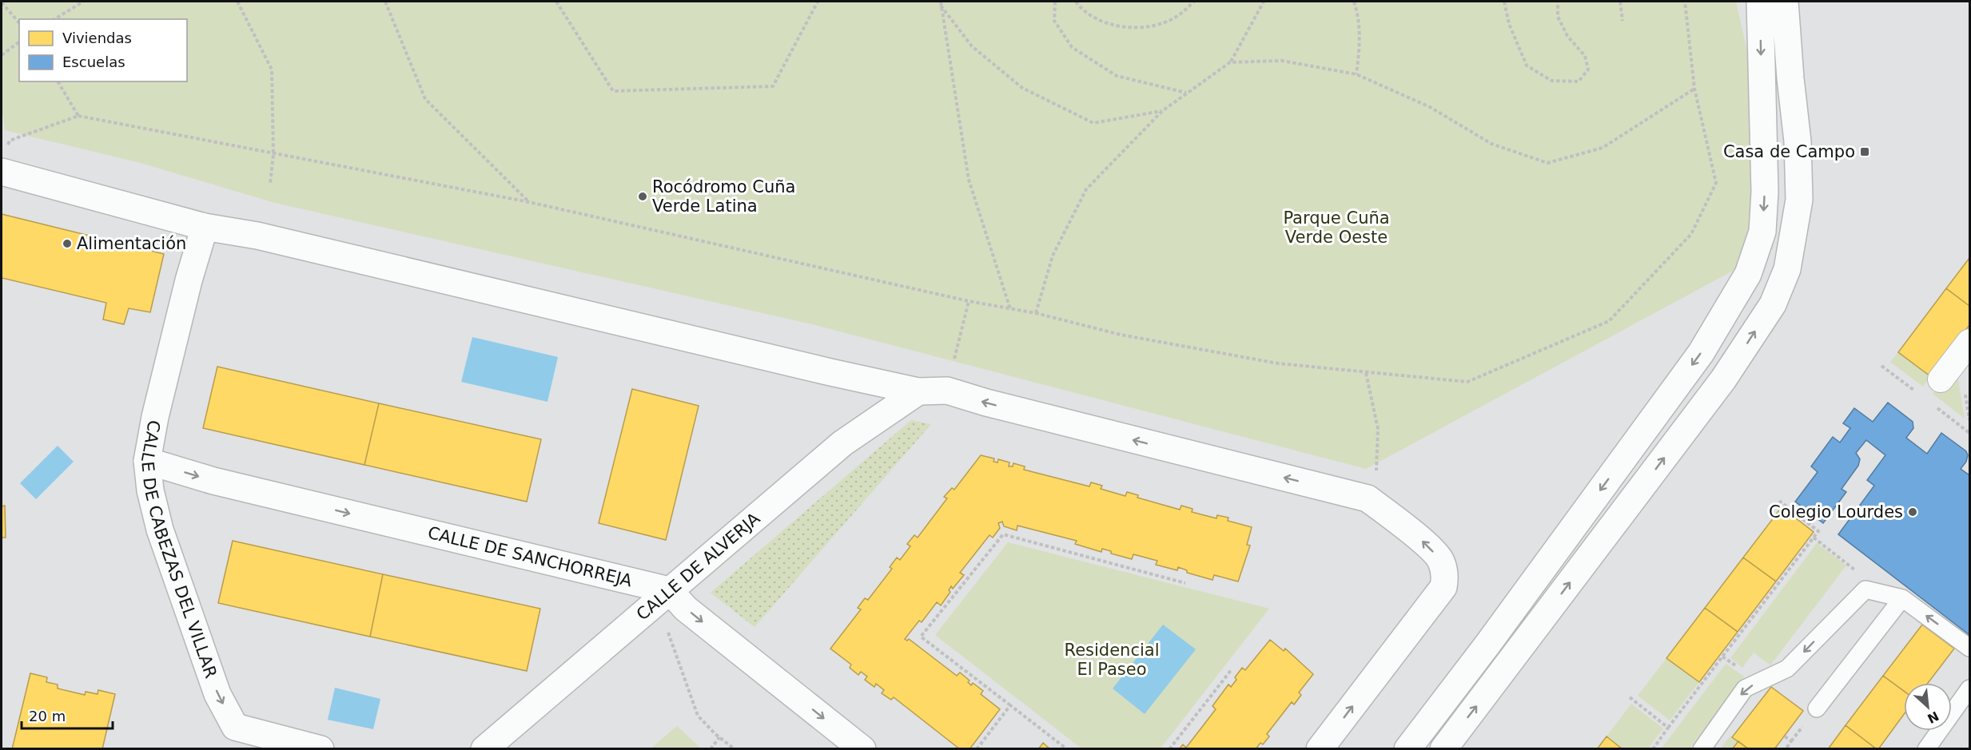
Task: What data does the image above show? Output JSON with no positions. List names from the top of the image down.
{
  "streets": {
    "main road": ["CALLE DE CABEZAS DEL VILLAR", "CALLE DE SANCHORREJA", "CALLE DE ALVERJA"]
  },
  "crossings": [
    ["CALLE DE CABEZAS DEL VILLAR", "CALLE DE SANCHORREJA"],
    ["CALLE DE SANCHORREJA", "CALLE DE ALVERJA"]
  ],
  "one_way": ["CALLE DE CABEZAS DEL VILLAR", "CALLE DE SANCHORREJA"],
  "parks": ["Parque Cuña Verde Oeste", "Residencial El Paseo"],
  "places": {
    "transit": ["Casa de Campo"],
    "other": ["Rocódromo Cuña Verde Latina", "Alimentación", "Colegio Lourdes"]
  },
  "legend": ["Viviendas", "Escuelas"],
  "scale_bar": "20 m",
  "north": "bottom right"
}
